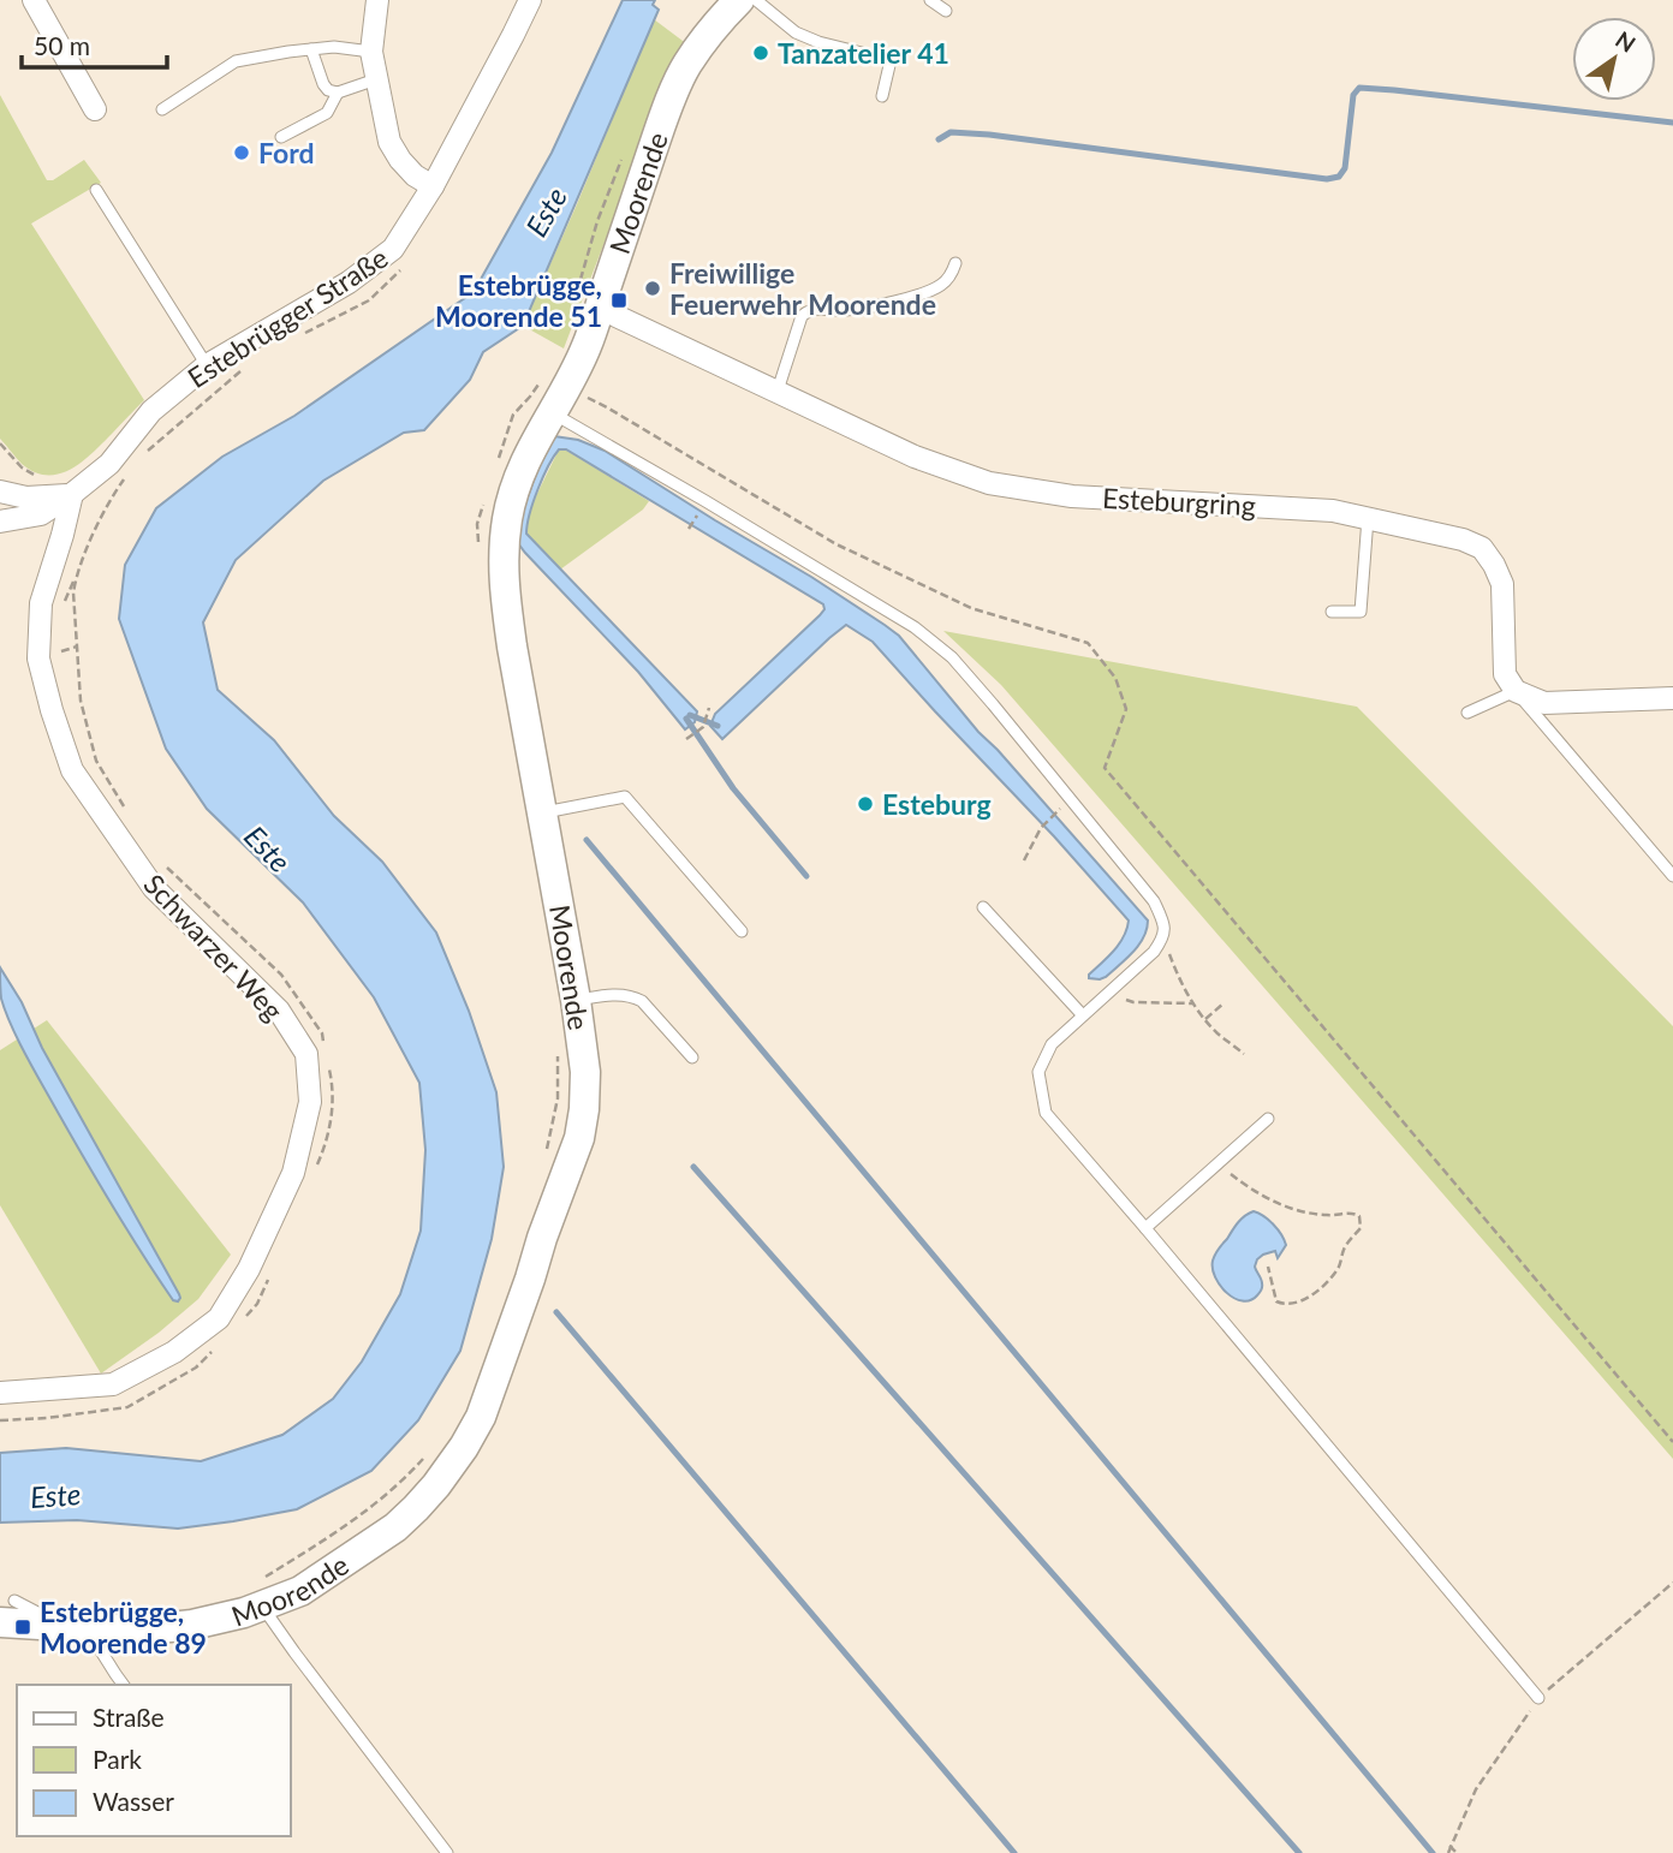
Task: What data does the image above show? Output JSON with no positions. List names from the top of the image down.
{
  "streets": {
    "street": [
      "Moorende",
      "Estebrügger Straße",
      "Esteburgring",
      "Schwarzer Weg"
    ]
  },
  "crossings": [
    ["Moorende", "Esteburgring"],
    ["Estebrügger Straße", "Schwarzer Weg"]
  ],
  "water": ["Este"],
  "places": {
    "other": [
      "Tanzatelier 41",
      "Ford",
      "Freiwillige Feuerwehr Moorende",
      "Esteburg"
    ],
    "transit": ["Estebrügge, Moorende 51", "Estebrügge, Moorende 89"]
  },
  "legend": ["Straße", "Park", "Wasser"],
  "scale_bar": "50 m",
  "north": "top right"
}
